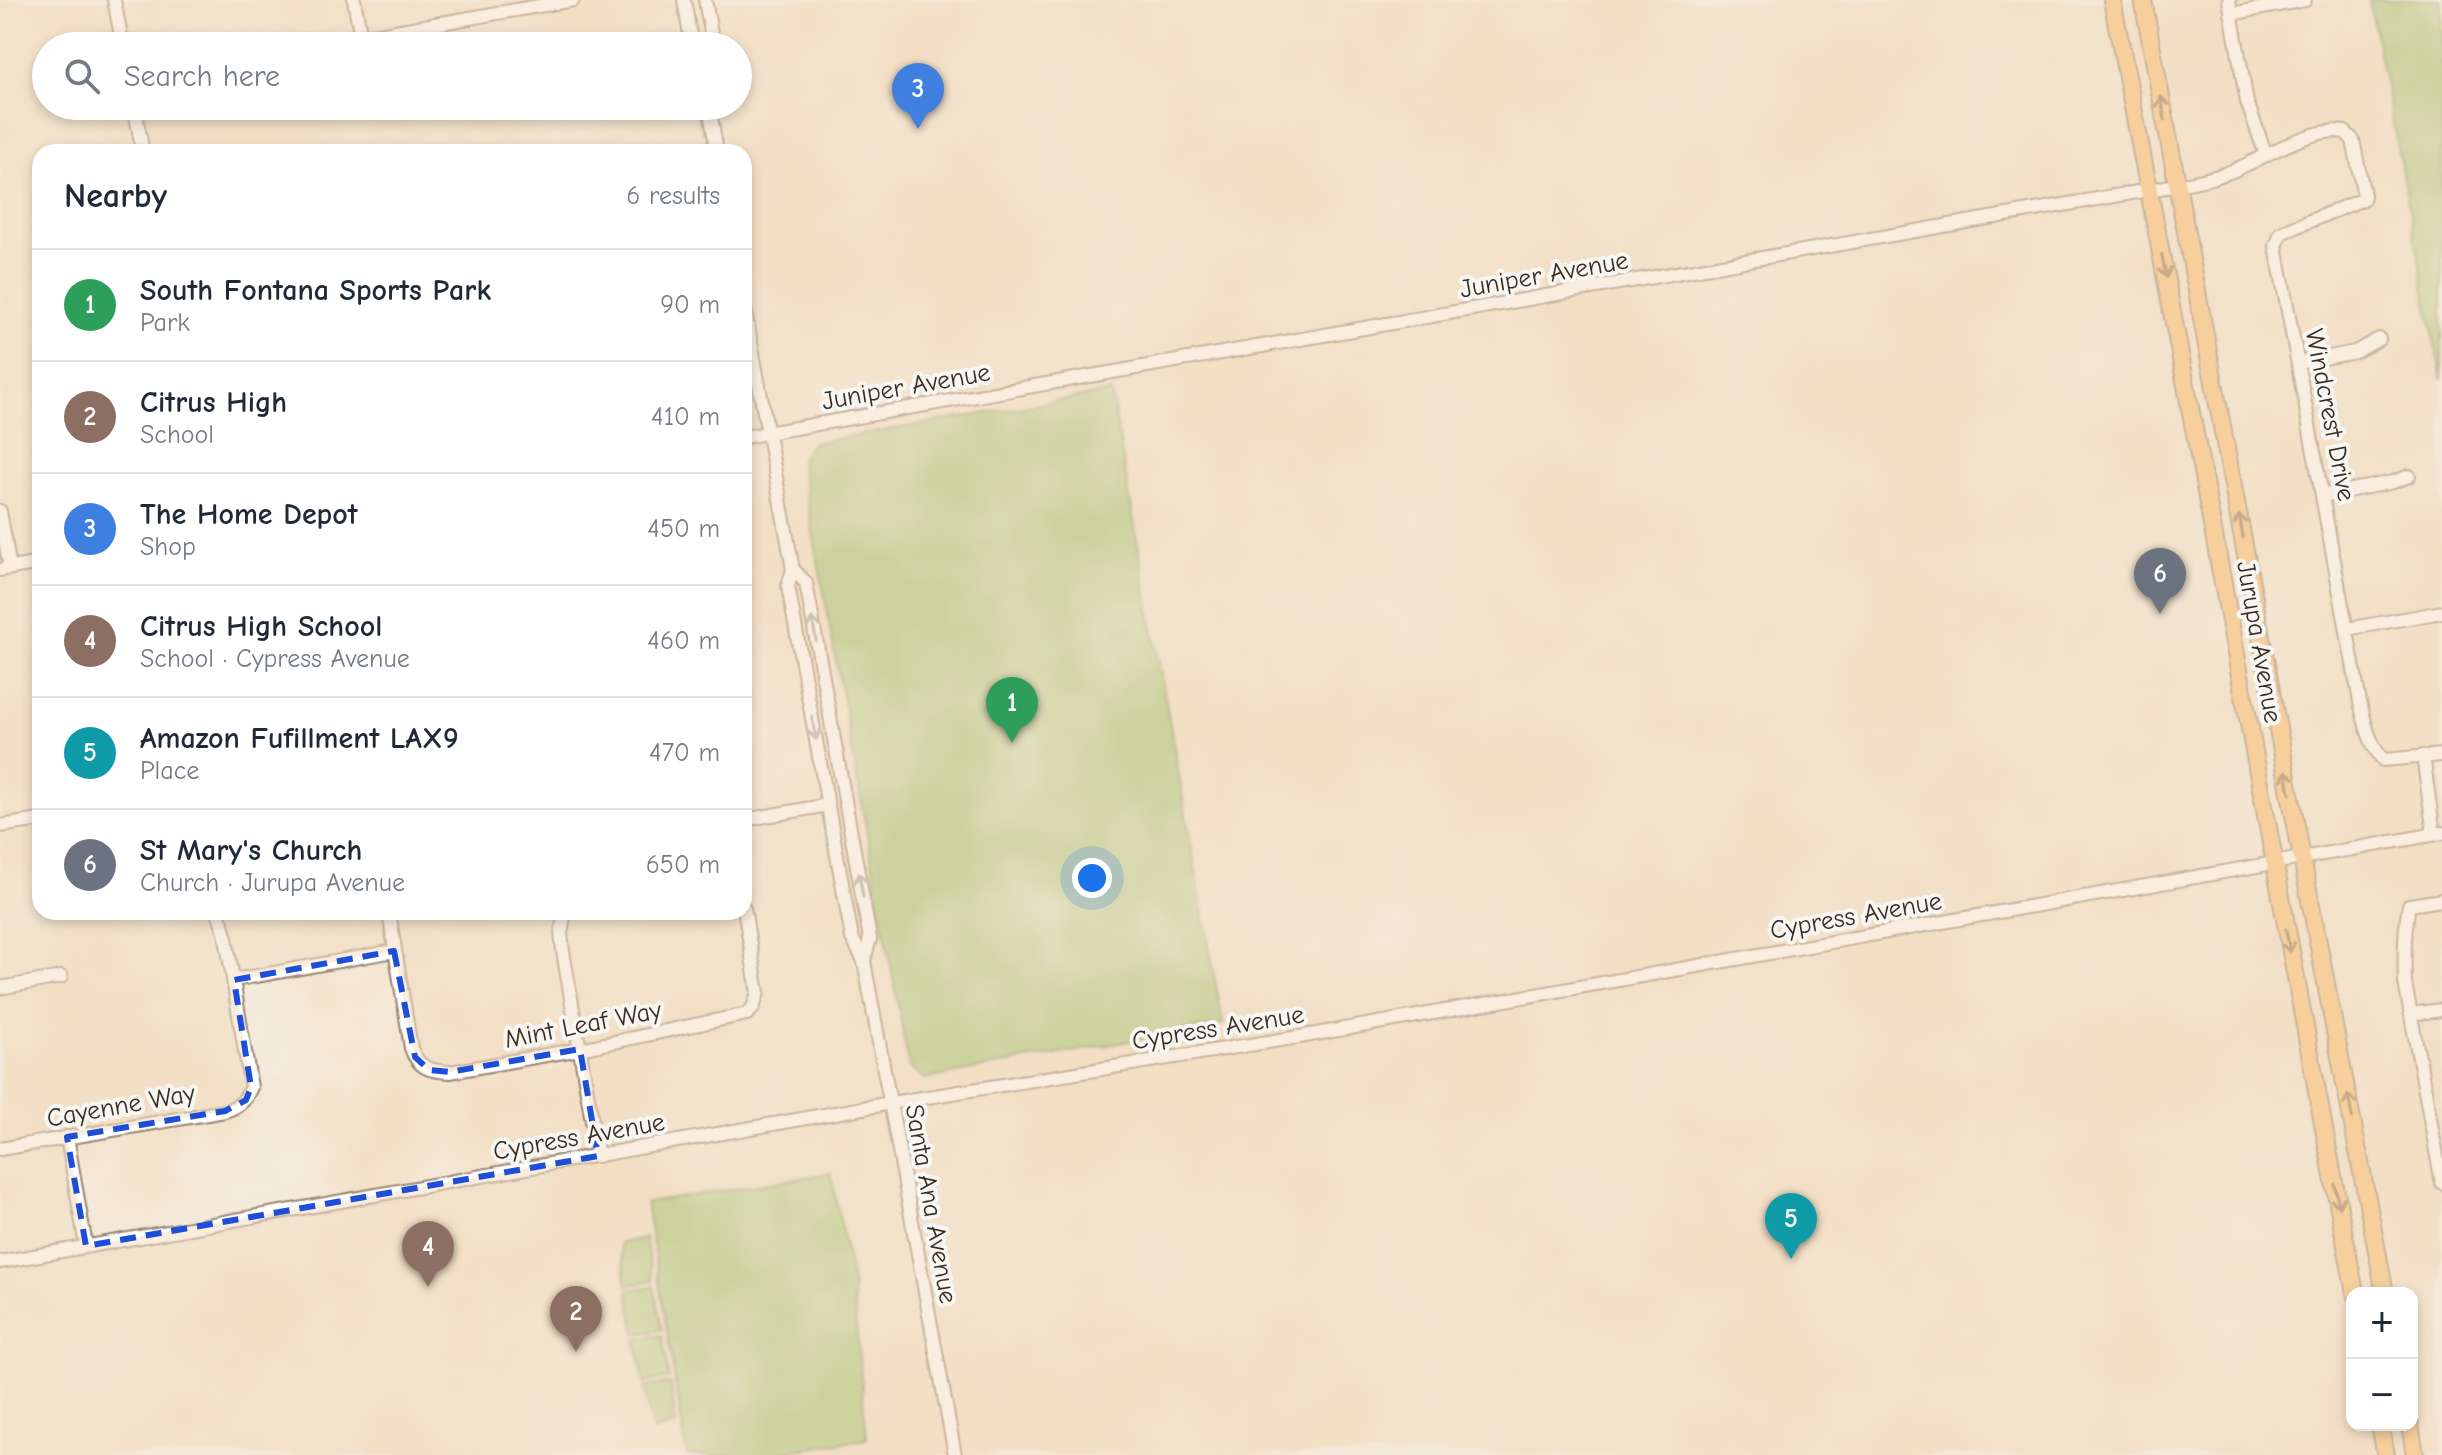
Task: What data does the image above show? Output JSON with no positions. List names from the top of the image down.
{
  "streets": {
    "main road": ["Jurupa Avenue"],
    "street": [
      "Juniper Avenue",
      "Windcrest Drive",
      "Cypress Avenue",
      "Mint Leaf Way",
      "Cayenne Way",
      "Santa Ana Avenue"
    ]
  },
  "crossings": [
    ["Juniper Avenue", "Windcrest Drive"],
    ["Juniper Avenue", "Jurupa Avenue"],
    ["Juniper Avenue", "Santa Ana Avenue"],
    ["Jurupa Avenue", "Cypress Avenue"],
    ["Cypress Avenue", "Santa Ana Avenue"]
  ],
  "page": {
    "search": "Search here",
    "pins": [
      "3",
      "6",
      "1",
      "5",
      "4",
      "2"
    ],
    "heading": ["Nearby", "6 results"],
    "list": [
      {
        "mark": "1",
        "name": "South Fontana Sports Park",
        "note": "Park",
        "value": "90 m"
      },
      {
        "mark": "2",
        "name": "Citrus High",
        "note": "School",
        "value": "410 m"
      },
      {
        "mark": "3",
        "name": "The Home Depot",
        "note": "Shop",
        "value": "450 m"
      },
      {
        "mark": "4",
        "name": "Citrus High School",
        "note": "School · Cypress Avenue",
        "value": "460 m"
      },
      {
        "mark": "5",
        "name": "Amazon Fufillment LAX9",
        "note": "Place",
        "value": "470 m"
      },
      {
        "mark": "6",
        "name": "St Mary's Church",
        "note": "Church · Jurupa Avenue",
        "value": "650 m"
      }
    ],
    "map_buttons": ["+", "−"]
  }
}
